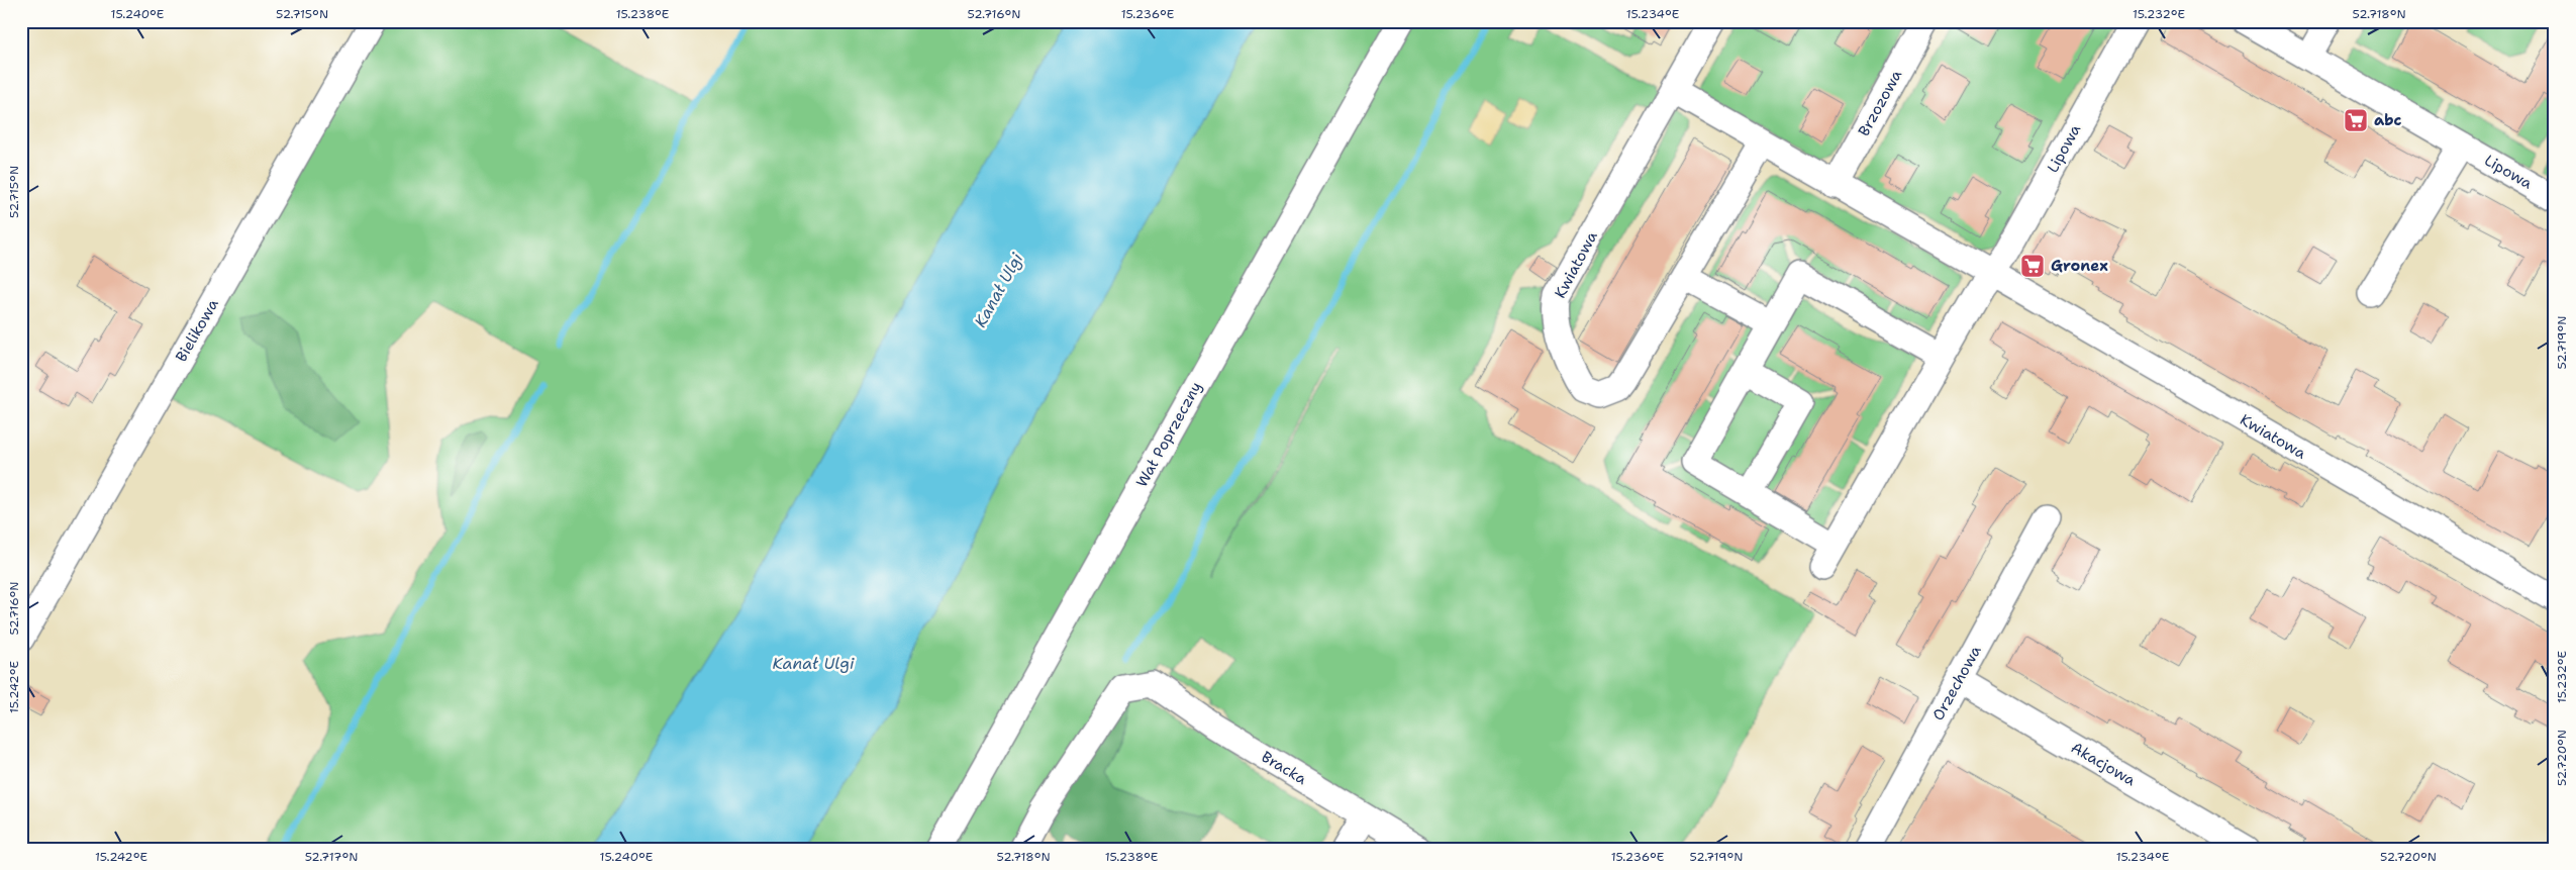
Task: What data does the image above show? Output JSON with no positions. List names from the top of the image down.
{
  "streets": {
    "street": [
      "Brzozowa",
      "Lipowa",
      "Kwiatowa",
      "Bielikowa",
      "Wał Poprzeczny",
      "Orzechowa",
      "Akacjowa",
      "Bracka"
    ]
  },
  "crossings": [
    ["Brzozowa", "Kwiatowa"],
    ["Lipowa", "Kwiatowa"],
    ["Orzechowa", "Akacjowa"]
  ],
  "water": ["Kanał Ulgi"],
  "places": {
    "supermarket": ["abc", "Gronex"]
  },
  "coordinates": [
    "15.240°E",
    "52.715°N",
    "15.238°E",
    "52.716°N",
    "15.236°E",
    "15.234°E",
    "15.232°E",
    "52.718°N",
    "52.719°N",
    "15.242°E",
    "52.720°N",
    "52.717°N"
  ]
}
